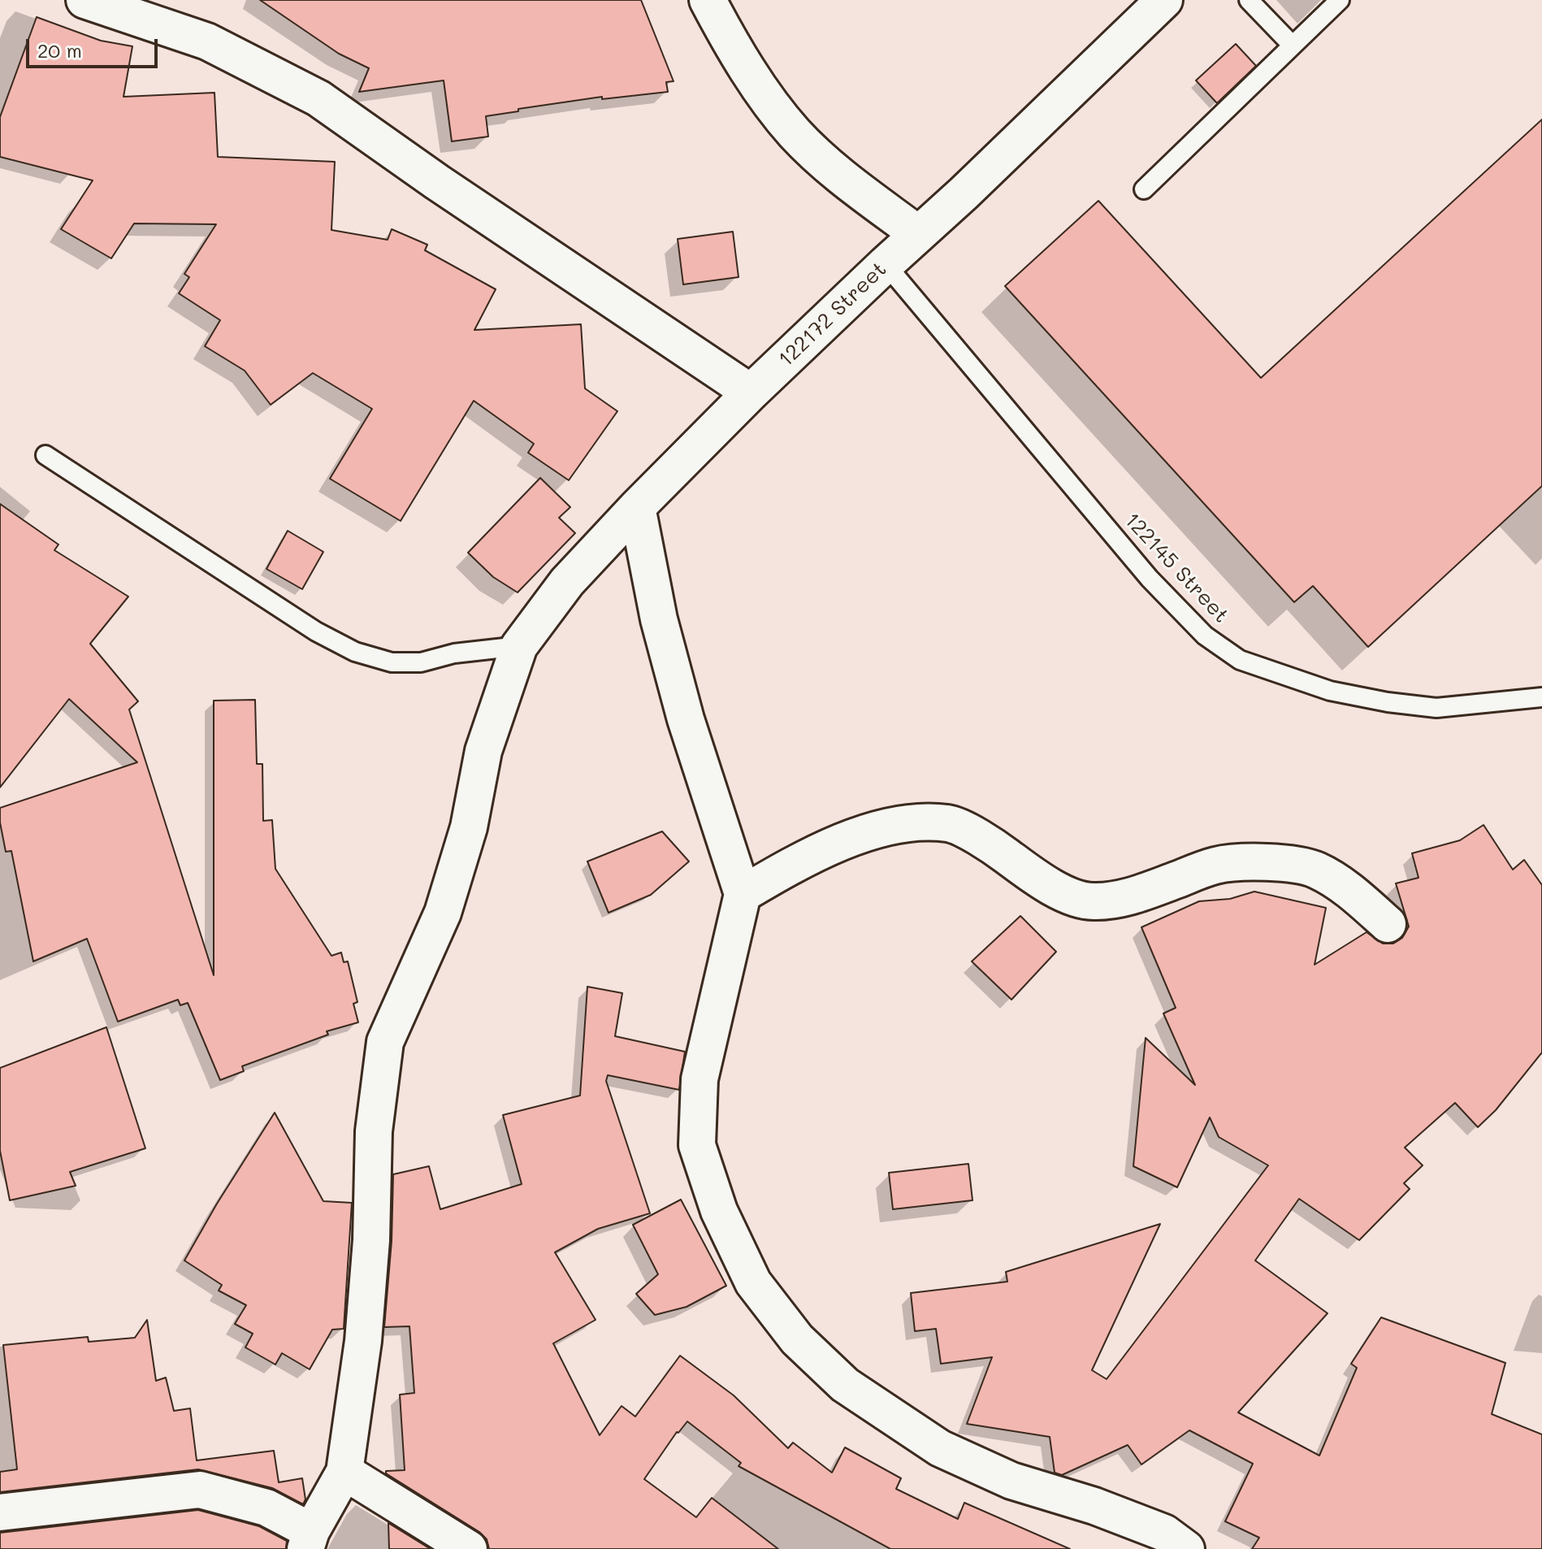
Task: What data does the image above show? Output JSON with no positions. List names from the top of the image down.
{
  "streets": {
    "street": ["122172 Street"],
    "lane": ["122145 Street"]
  },
  "crossings": [
    ["122172 Street", "122145 Street"]
  ],
  "scale_bar": "20 m"
}
